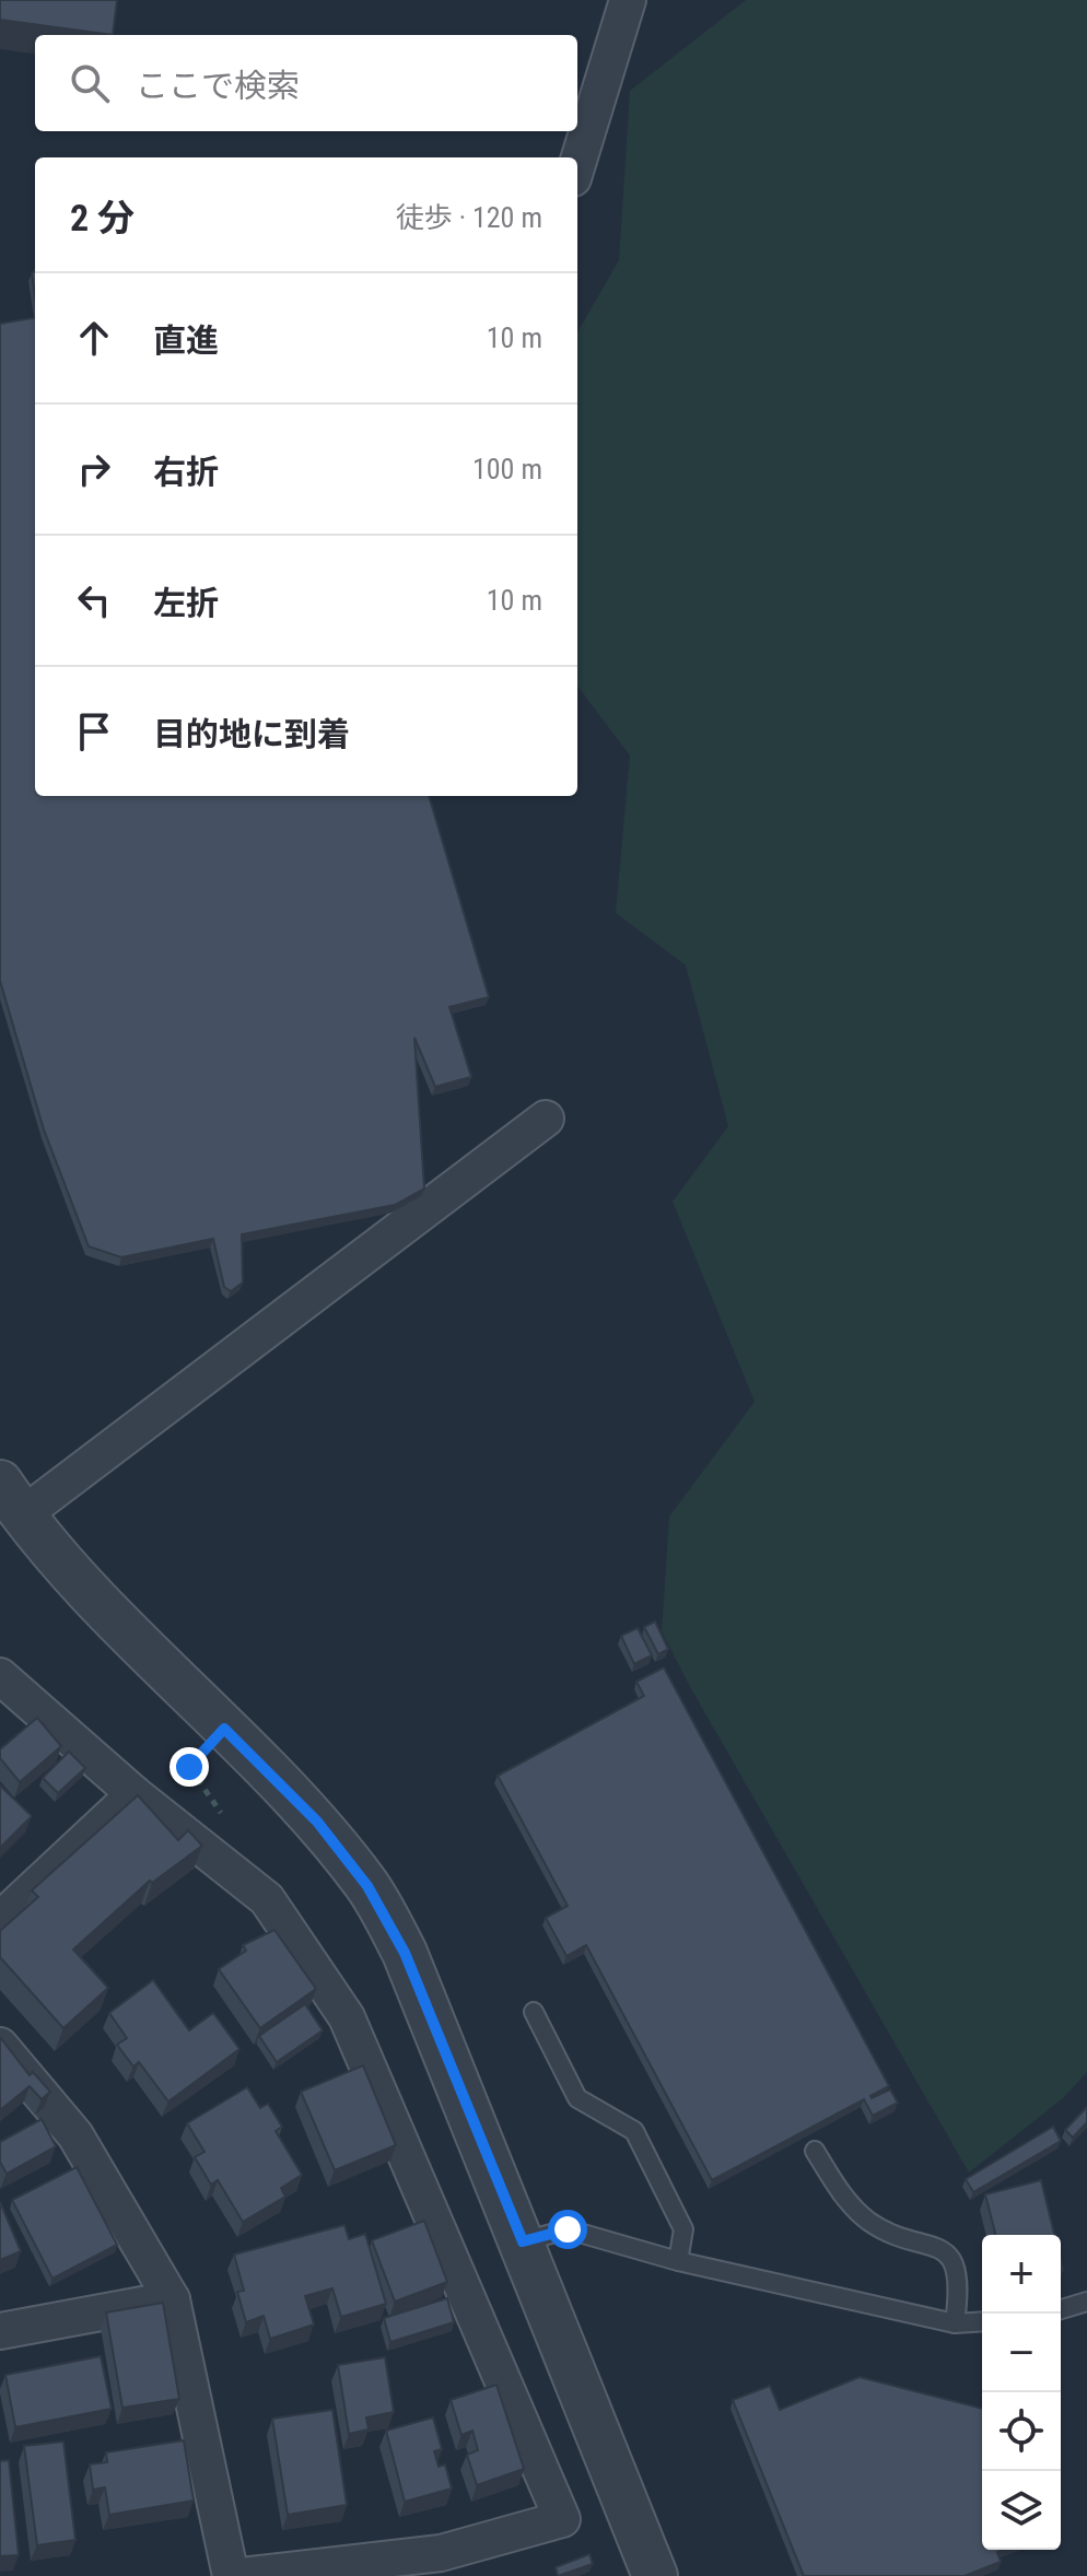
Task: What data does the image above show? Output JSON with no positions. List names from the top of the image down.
{
  "page": {
    "search": "ここで検索",
    "heading": ["2 分", "徒歩 · 120 m"],
    "list": [
      ["直進", "10 m"],
      ["右折", "100 m"],
      ["左折", "10 m"],
      "目的地に到着"
    ],
    "map_buttons": ["+", "−"]
  }
}
